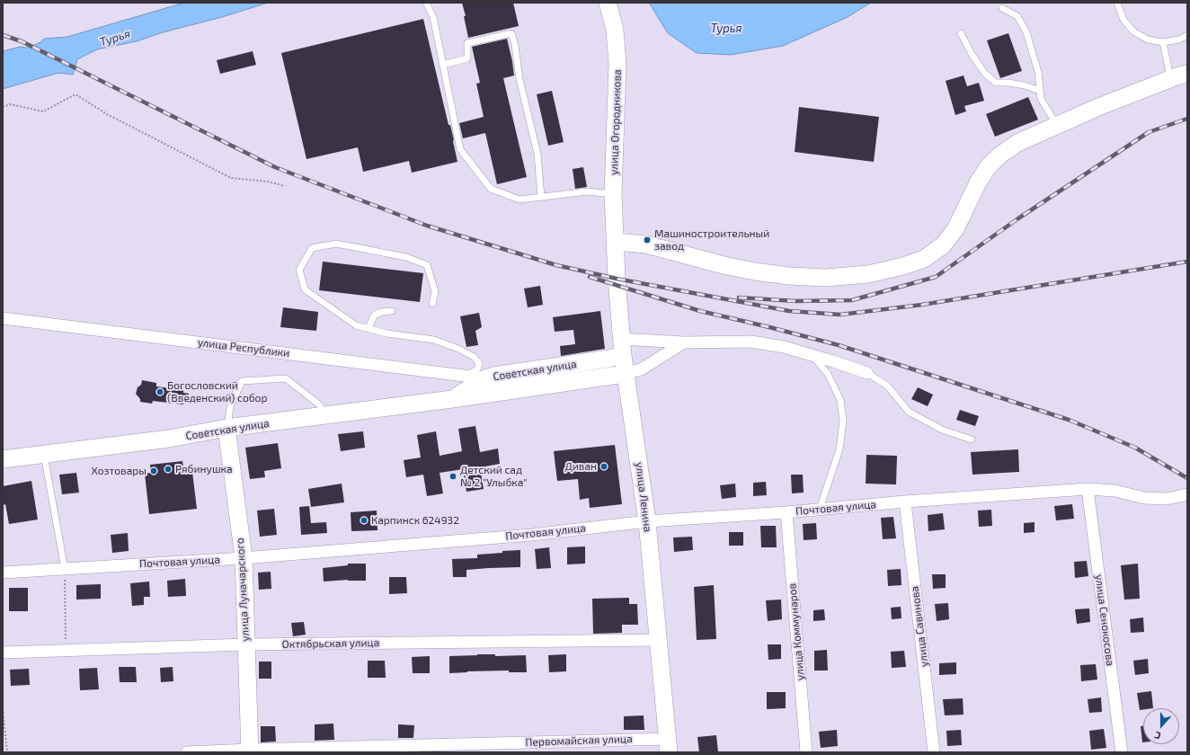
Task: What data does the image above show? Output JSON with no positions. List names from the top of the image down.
{
  "streets": {
    "street": [
      "улица Огородникова",
      "улица Республики",
      "Советская улица",
      "улица Ленина",
      "Почтовая улица",
      "улица Луначарского",
      "улица Сенокосова",
      "улица Савинова",
      "улица Коммунаров",
      "Октябрьская улица",
      "Первомайская улица"
    ]
  },
  "crossings": [
    ["улица Огородникова", "улица Ленина"],
    ["улица Республики", "Советская улица"],
    ["Советская улица", "улица Ленина"],
    ["Советская улица", "улица Луначарского"],
    ["улица Ленина", "Почтовая улица"],
    ["улица Ленина", "Октябрьская улица"],
    ["улица Ленина", "Первомайская улица"],
    ["Почтовая улица", "улица Луначарского"],
    ["Почтовая улица", "улица Сенокосова"],
    ["Почтовая улица", "улица Савинова"],
    ["Почтовая улица", "улица Коммунаров"],
    ["улица Луначарского", "Октябрьская улица"],
    ["улица Луначарского", "Первомайская улица"]
  ],
  "water": ["Турья"],
  "places": [
    "Машиностроительный завод",
    "Богословский (Введенский) собор",
    "Диван",
    "Рябинушка",
    "Хозтовары",
    "Детский сад № 2 \"Улыбка\"",
    "Карпинск 624932"
  ],
  "north": "bottom"
}
